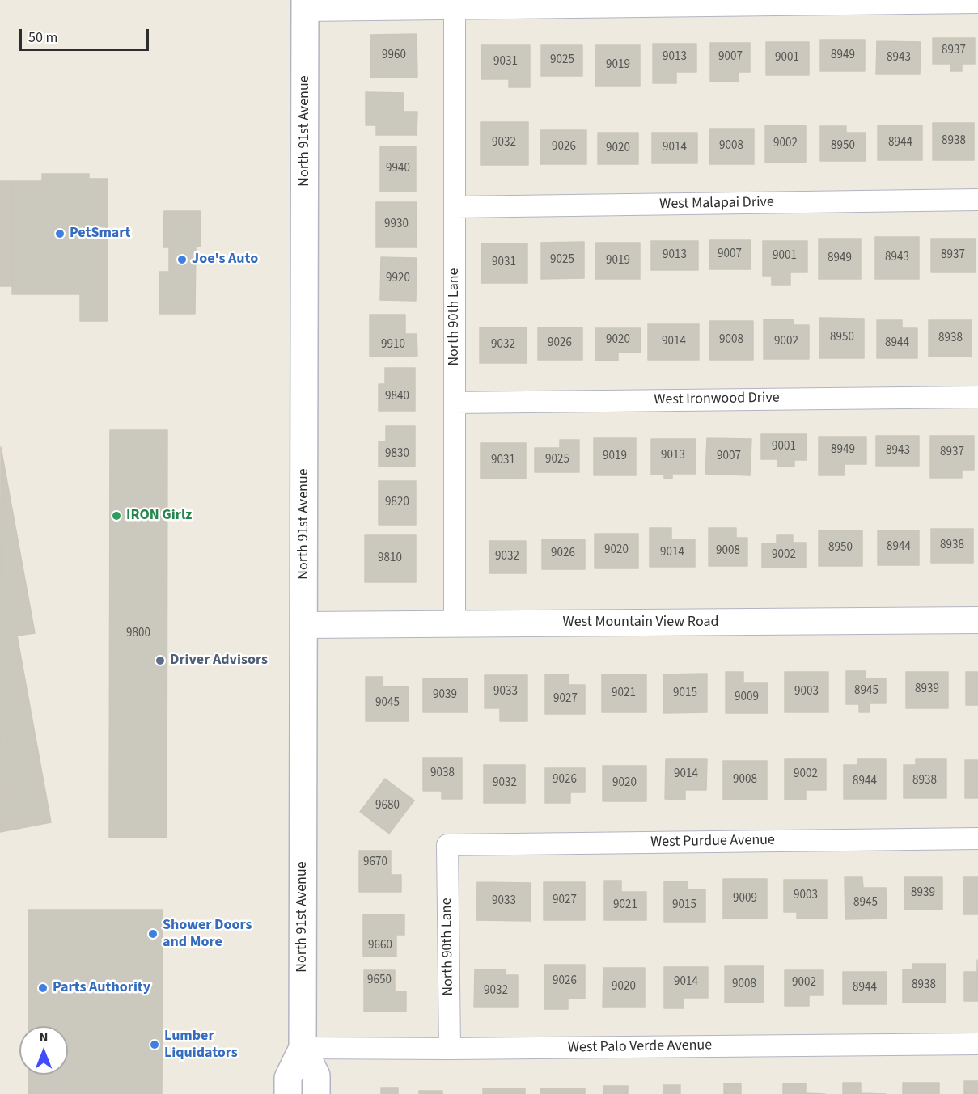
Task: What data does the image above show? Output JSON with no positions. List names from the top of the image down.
{
  "streets": {
    "main road": ["North 91st Avenue"],
    "street": [
      "West Malapai Drive",
      "North 90th Lane",
      "West Ironwood Drive",
      "West Mountain View Road",
      "West Purdue Avenue",
      "West Palo Verde Avenue"
    ]
  },
  "crossings": [
    ["North 91st Avenue", "West Mountain View Road"],
    ["North 91st Avenue", "West Palo Verde Avenue"],
    ["West Malapai Drive", "North 90th Lane"],
    ["North 90th Lane", "West Ironwood Drive"],
    ["North 90th Lane", "West Mountain View Road"],
    ["North 90th Lane", "West Purdue Avenue"],
    ["North 90th Lane", "West Palo Verde Avenue"]
  ],
  "places": [
    "PetSmart",
    "Joe's Auto",
    "IRON Girlz",
    "Driver Advisors",
    "Shower Doors and More",
    "Parts Authority",
    "Lumber Liquidators"
  ],
  "house_numbers": [
    "8937",
    "9960",
    "8949",
    "9013",
    "9007",
    "9001",
    "8943",
    "9025",
    "9031",
    "9019",
    "8938",
    "9032",
    "8944",
    "9002",
    "9008",
    "8950",
    "9026",
    "9014",
    "9020",
    "9940",
    "9930",
    "9007",
    "9013",
    "8937",
    "9001",
    "8943",
    "8949",
    "9025",
    "9019",
    "9031",
    "9920",
    "8950",
    "8938",
    "9020",
    "9008",
    "9014",
    "9002",
    "9026",
    "8944",
    "9910",
    "9032",
    "9840",
    "9001",
    "8949",
    "8943",
    "8937",
    "9830",
    "9013",
    "9019",
    "9007",
    "9025",
    "9031",
    "9820",
    "8938",
    "8944",
    "8950",
    "9020",
    "9008",
    "9014",
    "9026",
    "9002",
    "9032",
    "9810",
    "9800",
    "8939",
    "8945",
    "9033",
    "9003",
    "9021",
    "9015",
    "9039",
    "9009",
    "9027",
    "9045",
    "9038",
    "9014",
    "9002",
    "9026",
    "9008",
    "8938",
    "8944",
    "9032",
    "9020",
    "9680",
    "9670",
    "8939",
    "9003",
    "9009",
    "9027",
    "9033",
    "8945",
    "9021",
    "9015",
    "9660",
    "9650",
    "9026",
    "9014",
    "9002",
    "9008",
    "8938",
    "9020",
    "8944",
    "9032"
  ],
  "scale_bar": "50 m",
  "north": "top"
}
